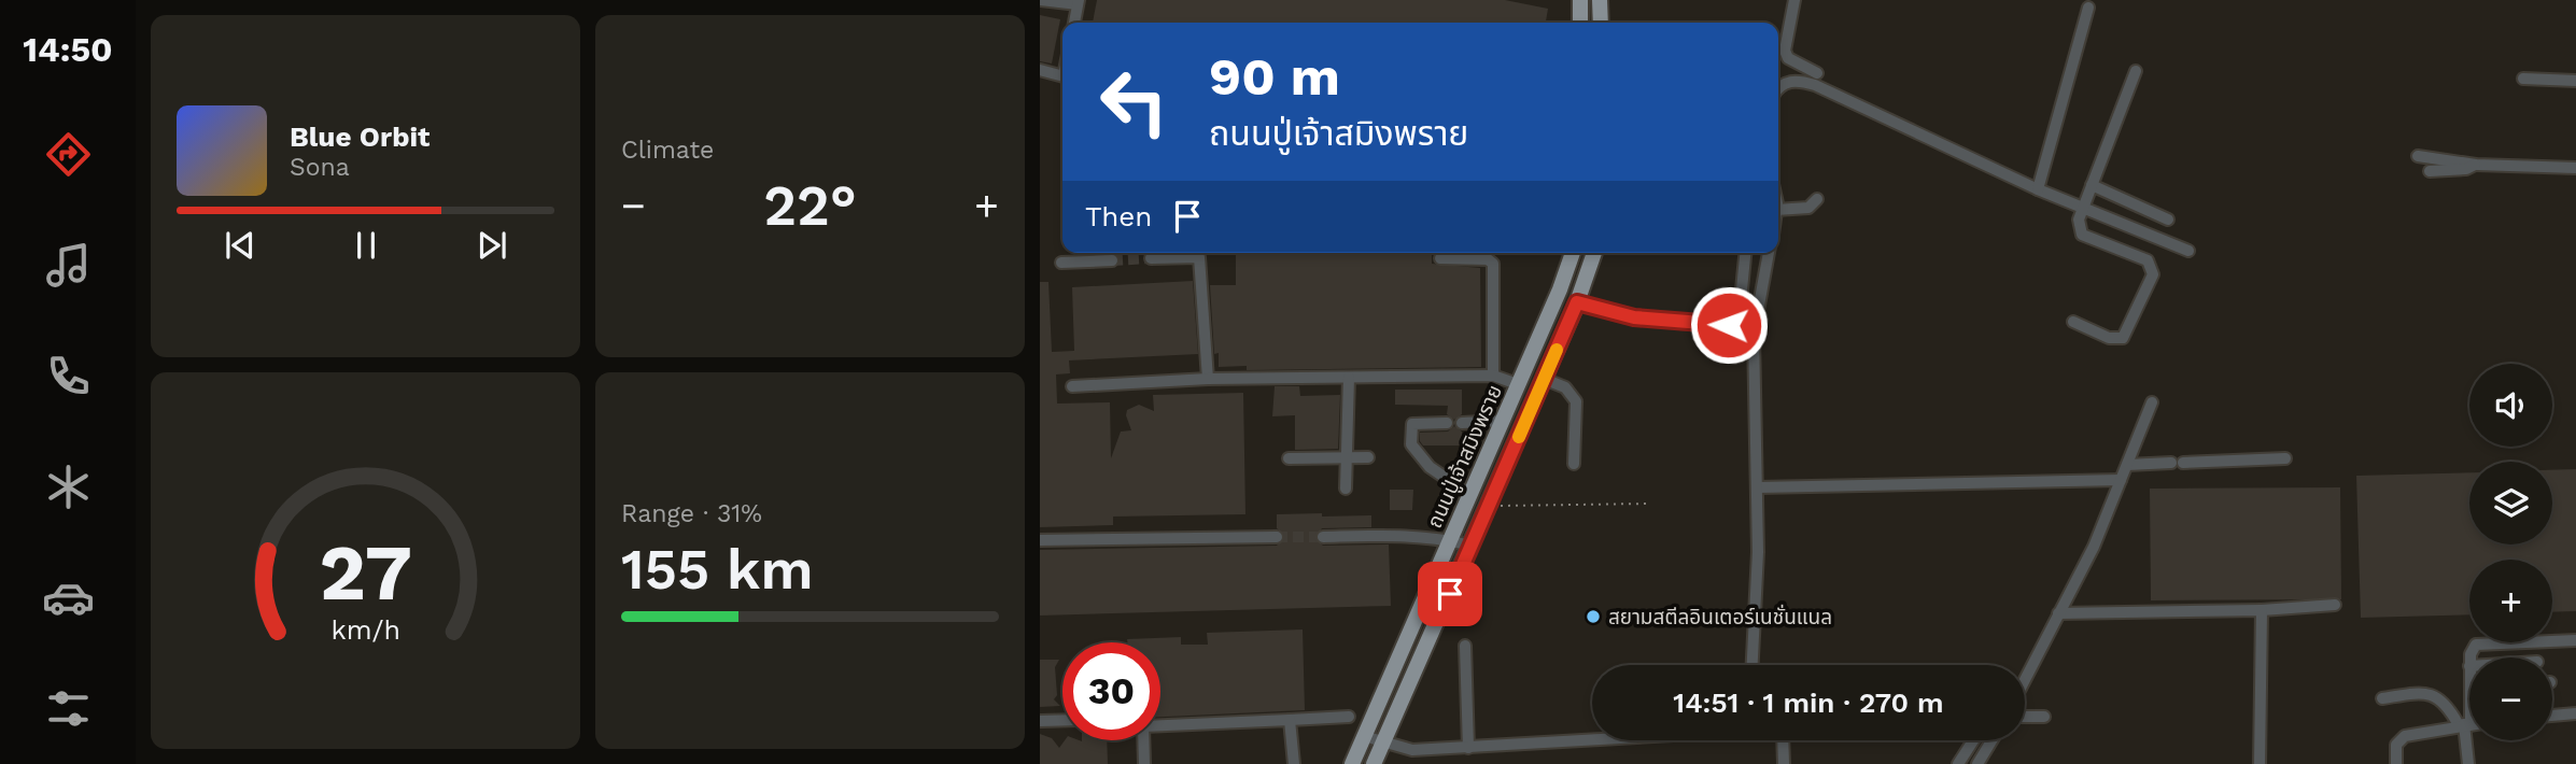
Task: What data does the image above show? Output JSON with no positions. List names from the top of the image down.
{
  "streets": {
    "main road": ["ถนนปู่เจ้าสมิงพราย"]
  },
  "places": ["สยามสตีลอินเตอร์เนชั่นแนล"],
  "page": {
    "tabs": "14:50",
    "tile": [
      "Climate",
      ["Range · 31%", "155 km"]
    ],
    "turn": ["90 m", "ถนนปู่เจ้าสมิงพราย"],
    "song": ["Blue Orbit", "Sona"],
    "heat": ["−", "22°", "+"],
    "then": "Then",
    "map_buttons": ["+", "−"],
    "limit": "30",
    "trip": "14:51 · 1 min · 270 m",
    "gauge": ["27", "km/h"]
  }
}
